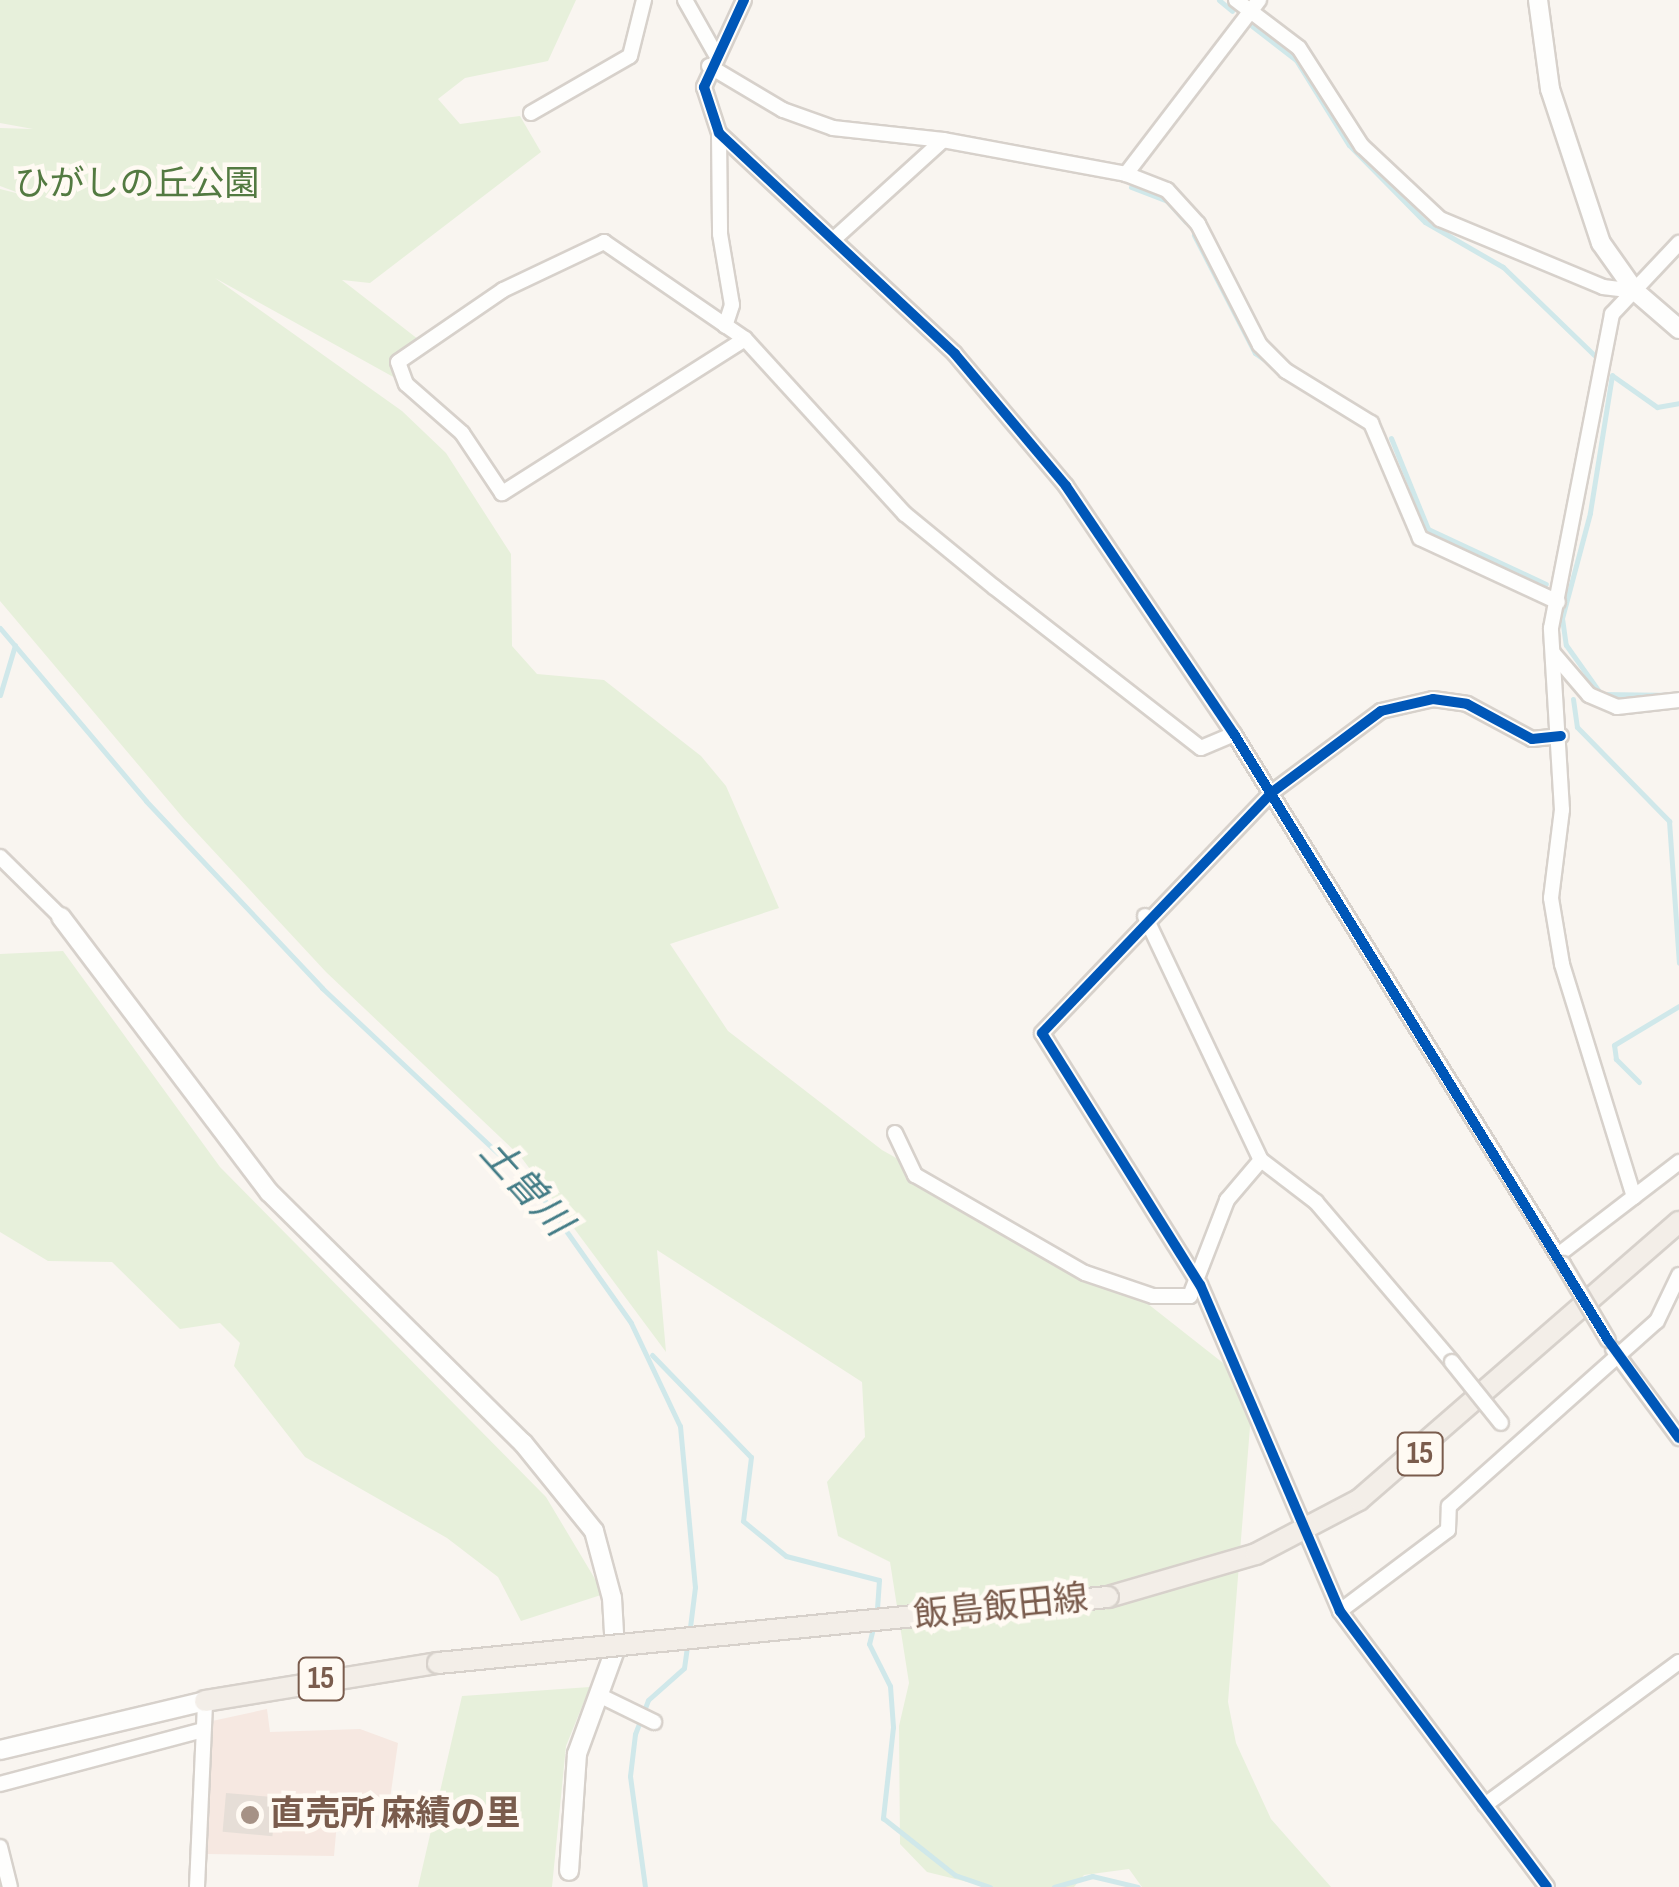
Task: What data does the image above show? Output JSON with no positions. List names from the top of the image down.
{
  "streets": {
    "main road": ["15", "飯島飯田線"]
  },
  "water": ["土曽川"],
  "parks": ["ひがしの丘公園"],
  "places": ["直売所 麻績の里"]
}
